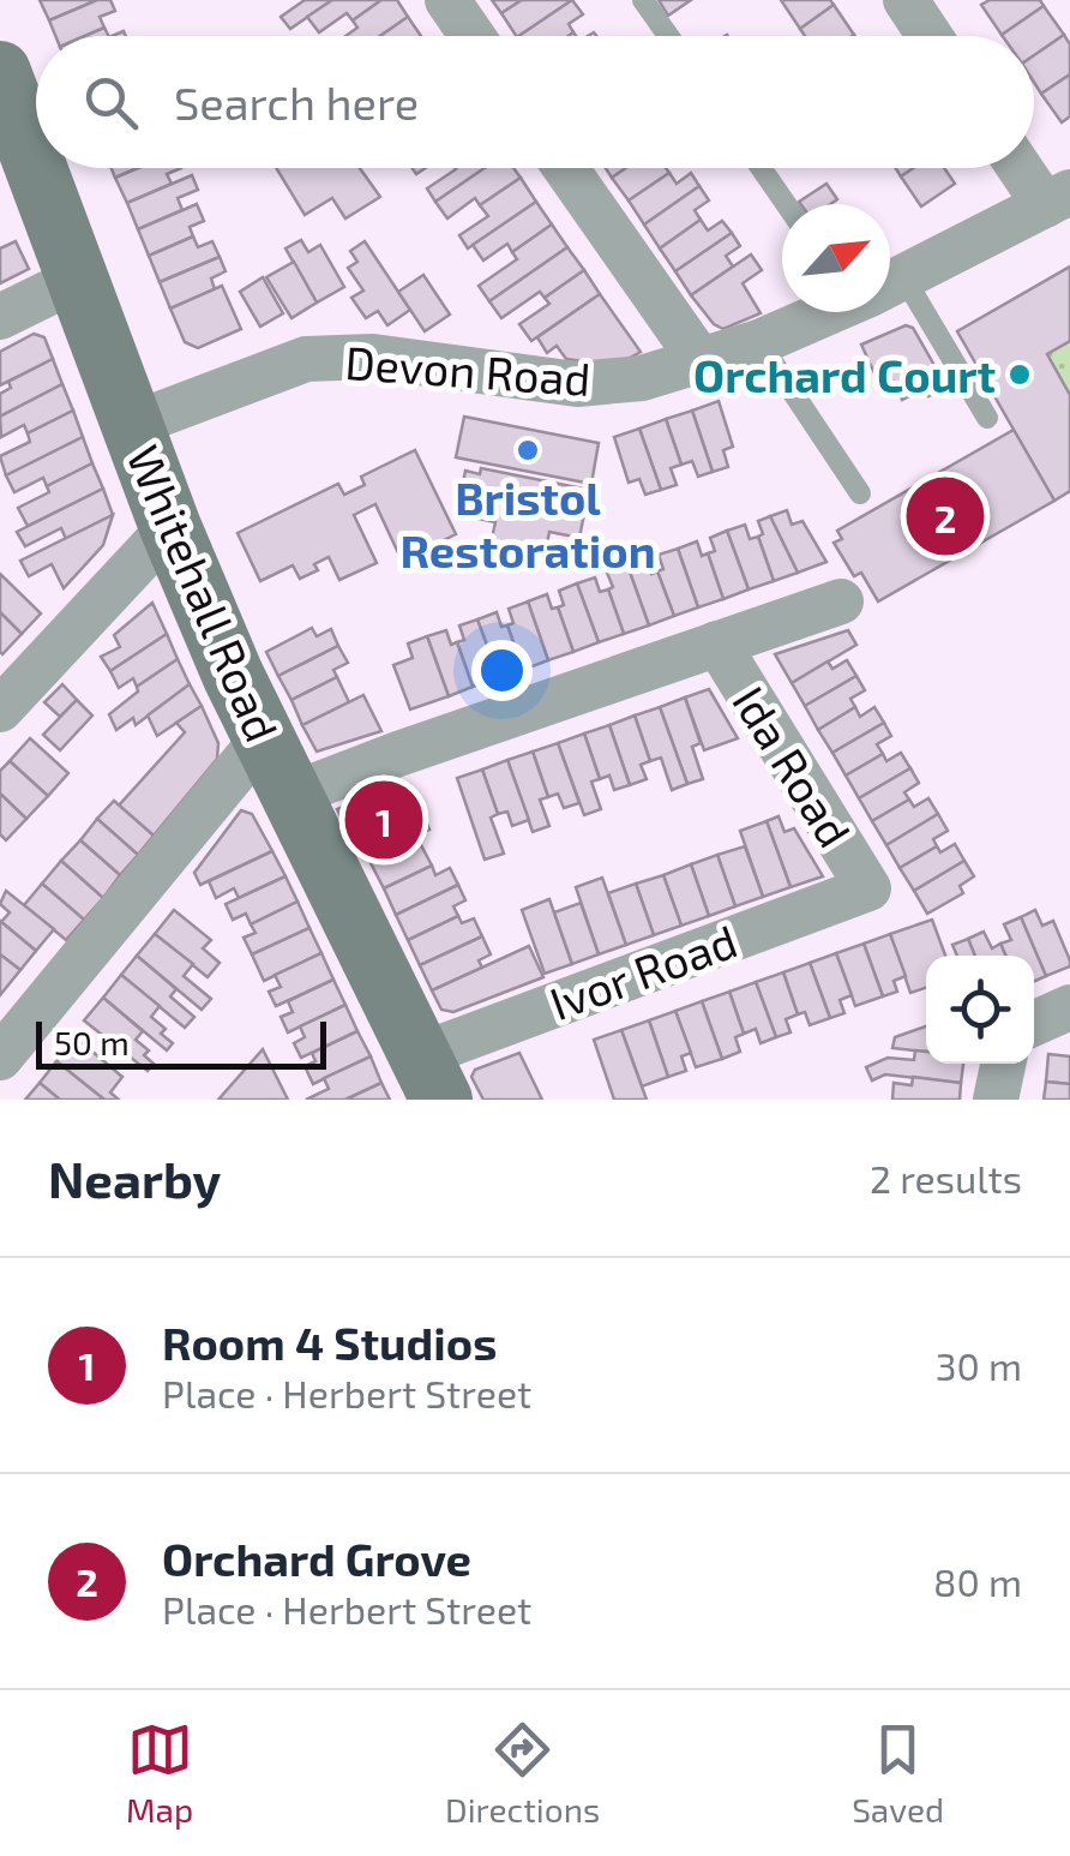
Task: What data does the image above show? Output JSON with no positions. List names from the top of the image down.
{
  "streets": {
    "main road": ["Whitehall Road"],
    "street": ["Devon Road", "Ida Road", "Ivor Road"]
  },
  "crossings": [
    ["Devon Road", "Whitehall Road"],
    ["Whitehall Road", "Ivor Road"],
    ["Ida Road", "Ivor Road"]
  ],
  "places": ["Orchard Court", "Bristol Restoration"],
  "scale_bar": "50 m",
  "north": "top right",
  "page": {
    "search": "Search here",
    "pins": ["2", "1"],
    "scale": "50 m",
    "heading": ["Nearby", "2 results"],
    "list": [
      {
        "mark": "1",
        "name": "Room 4 Studios",
        "note": "Place · Herbert Street",
        "value": "30 m"
      },
      {
        "mark": "2",
        "name": "Orchard Grove",
        "note": "Place · Herbert Street",
        "value": "80 m"
      }
    ],
    "nav": ["Map", "Directions", "Saved"]
  }
}
